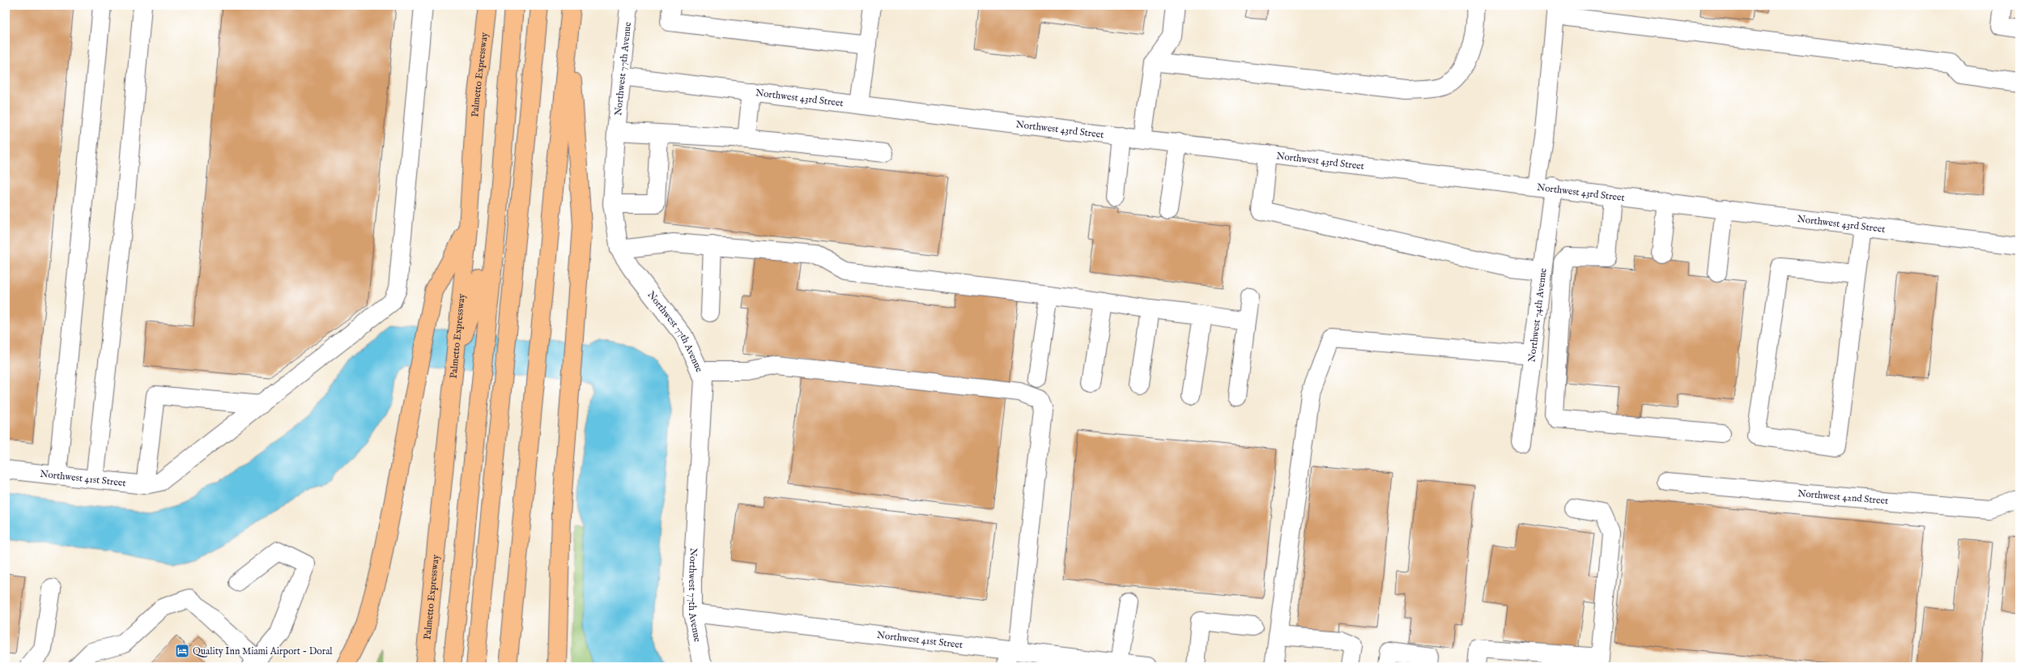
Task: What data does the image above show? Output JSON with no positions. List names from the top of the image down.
{
  "streets": {
    "highway": ["Palmetto Expressway"],
    "street": [
      "Northwest 77th Avenue",
      "Northwest 43rd Street",
      "Northwest 74th Avenue",
      "Northwest 41st Street",
      "Northwest 42nd Street"
    ]
  },
  "crossings": [
    ["Northwest 77th Avenue", "Northwest 43rd Street"],
    ["Northwest 77th Avenue", "Northwest 41st Street"],
    ["Northwest 43rd Street", "Northwest 74th Avenue"]
  ],
  "places": {
    "hotel": ["Quality Inn Miami Airport - Doral"]
  }
}
